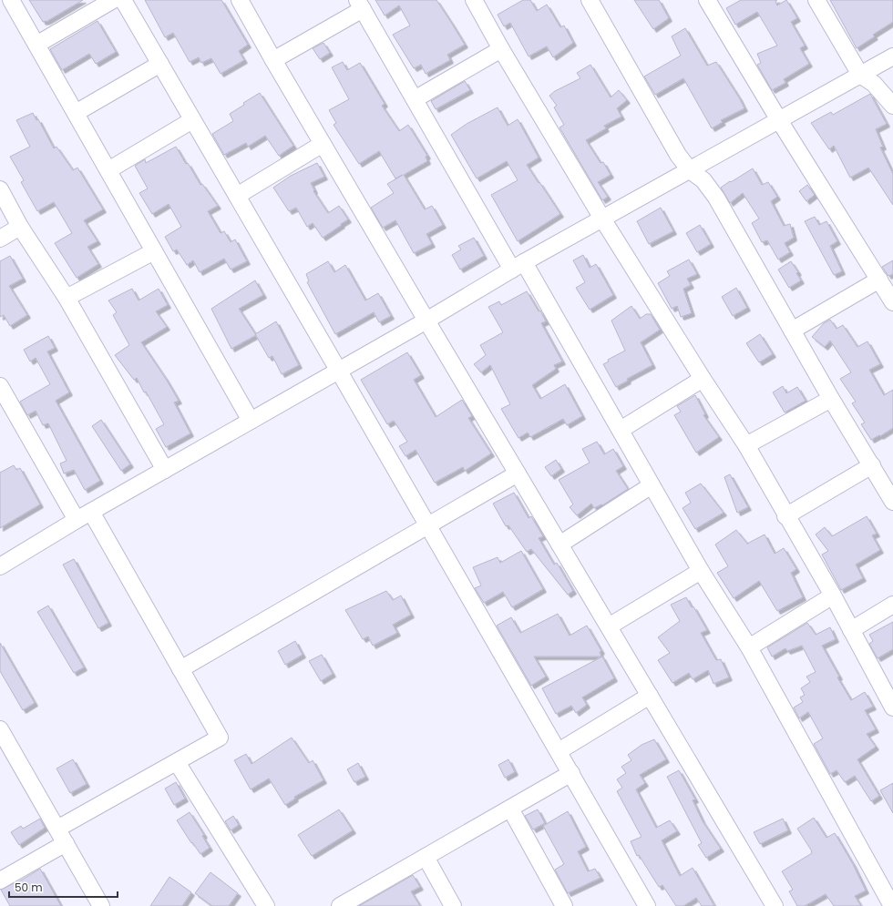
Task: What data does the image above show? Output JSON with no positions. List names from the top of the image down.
{
  "scale_bar": "50 m"
}
